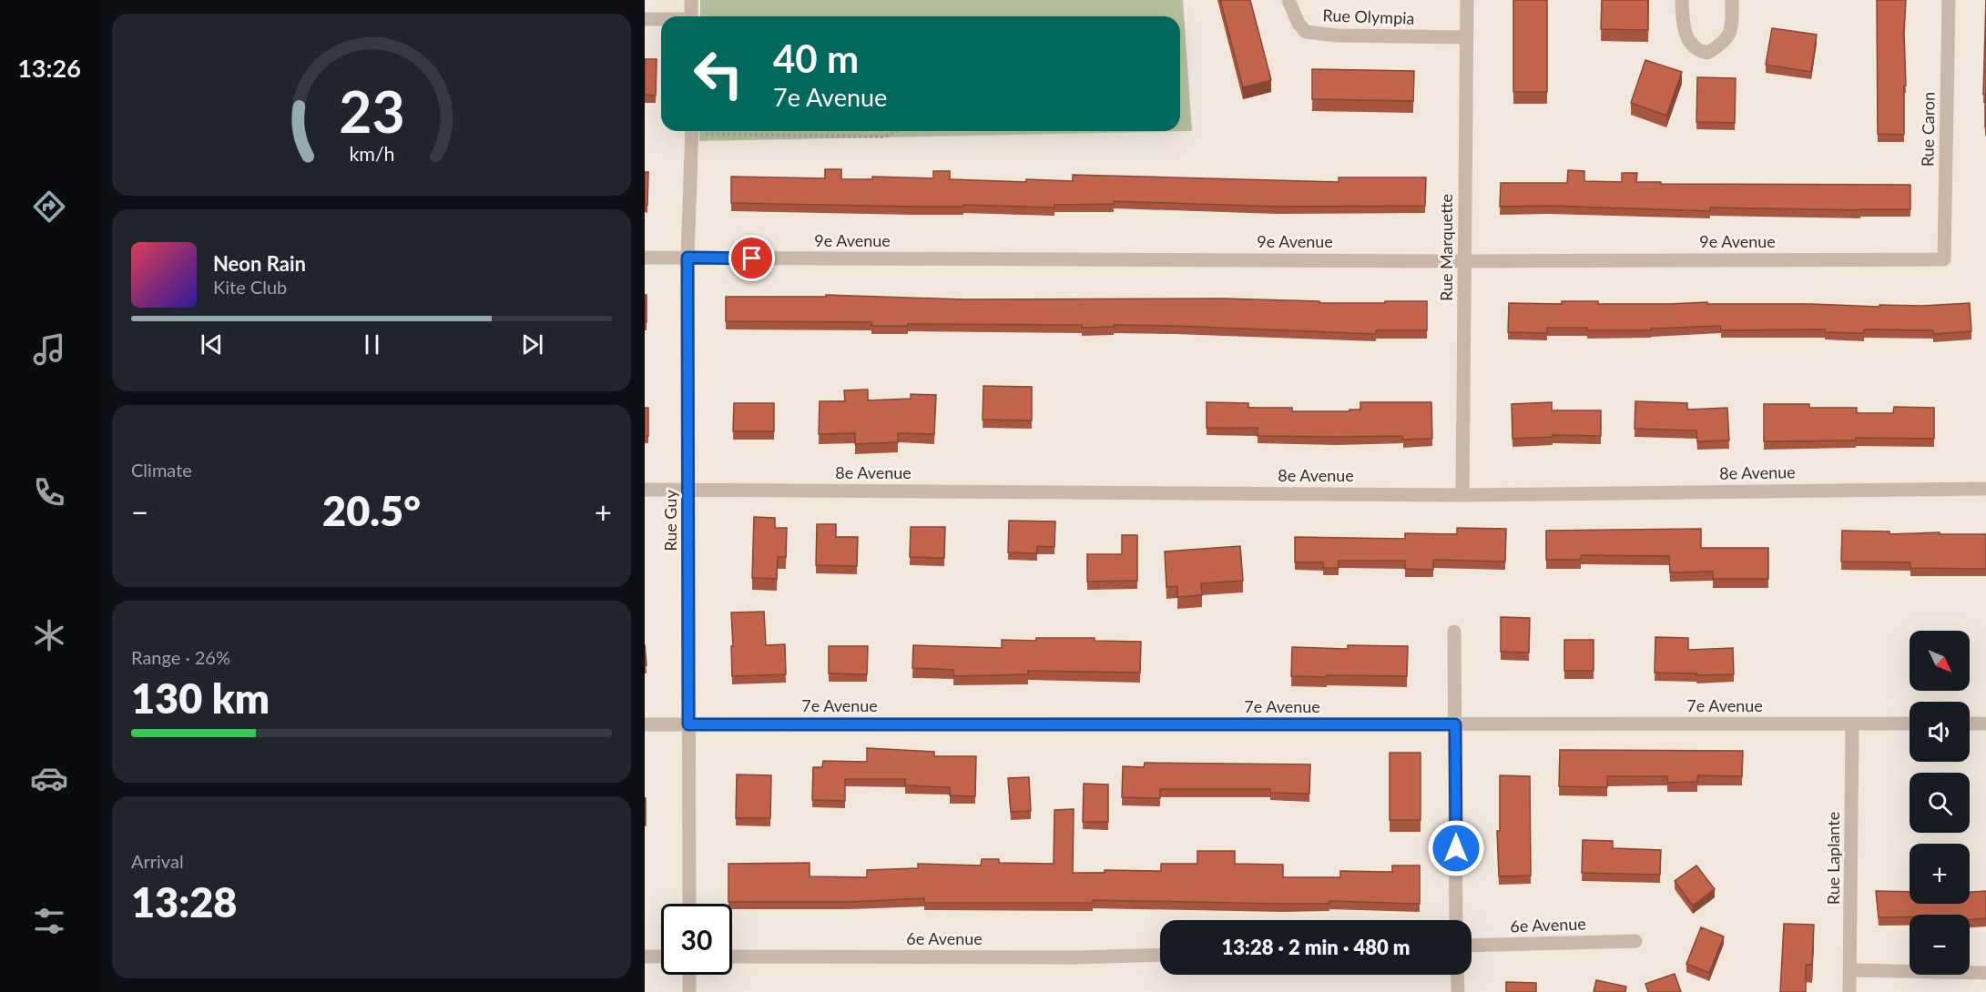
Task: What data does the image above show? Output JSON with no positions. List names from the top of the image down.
{
  "streets": {
    "street": [
      "Rue Olympia",
      "Rue Caron",
      "9e Avenue",
      "Rue Marquette",
      "8e Avenue",
      "Rue Guy",
      "7e Avenue",
      "Rue Laplante",
      "6e Avenue"
    ]
  },
  "crossings": [
    ["Rue Olympia", "Rue Marquette"],
    ["Rue Caron", "9e Avenue"],
    ["9e Avenue", "Rue Marquette"],
    ["9e Avenue", "Rue Guy"],
    ["Rue Marquette", "8e Avenue"],
    ["8e Avenue", "Rue Guy"],
    ["Rue Guy", "7e Avenue"],
    ["7e Avenue", "Rue Laplante"]
  ],
  "north": "bottom right",
  "page": {
    "tabs": "13:26",
    "turn": ["40 m", "7e Avenue"],
    "song": ["Neon Rain", "Kite Club"],
    "tile": [
      "Climate",
      ["Range · 26%", "130 km"],
      ["Arrival", "13:28"]
    ],
    "heat": ["−", "20.5°", "+"],
    "map_buttons": ["+", "−"],
    "limit": "30",
    "trip": "13:28 · 2 min · 480 m",
    "gauge": ["23", "km/h"]
  }
}
